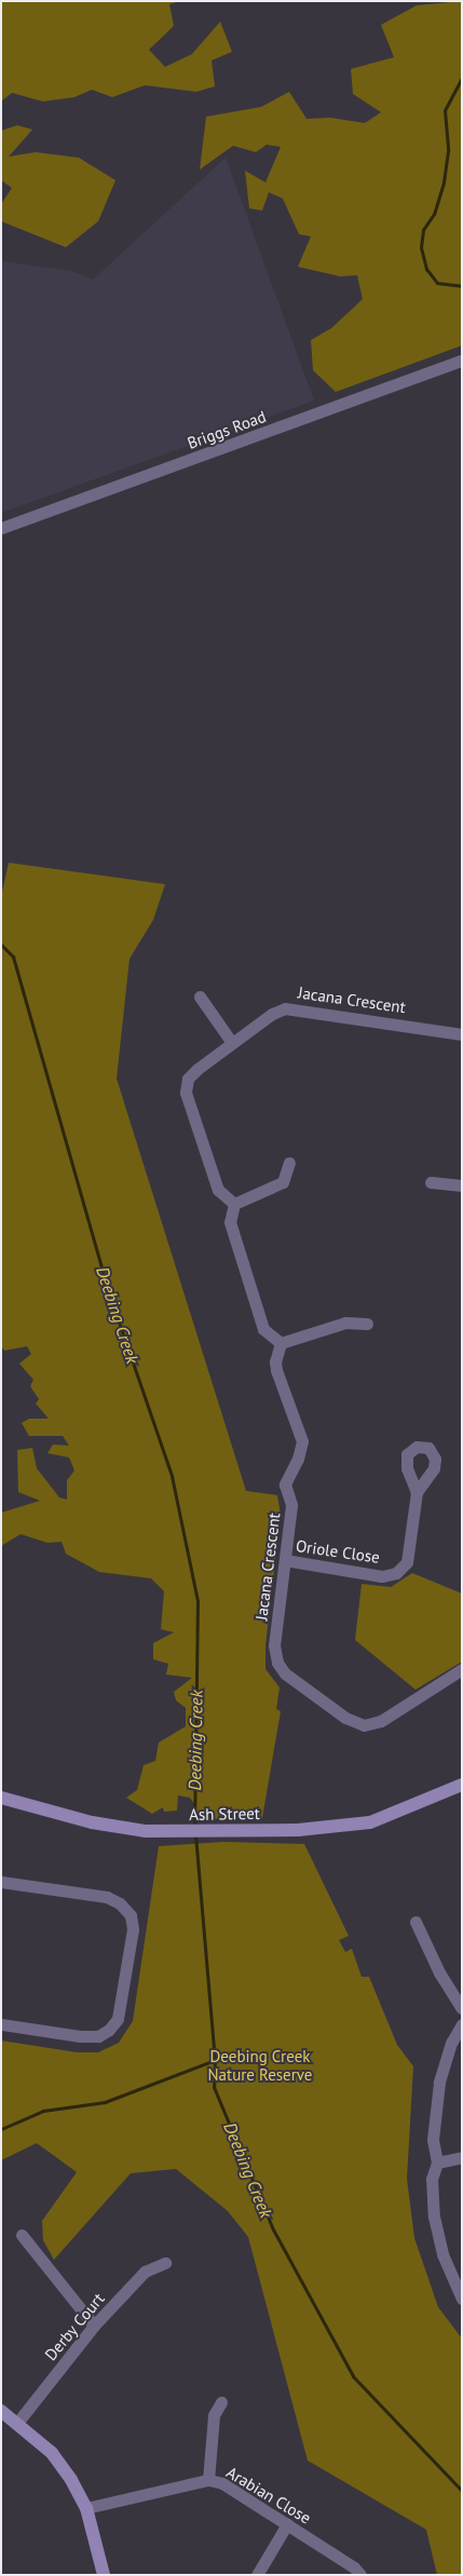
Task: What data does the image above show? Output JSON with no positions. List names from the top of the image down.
{
  "streets": {
    "main road": ["Ash Street"],
    "street": [
      "Briggs Road",
      "Jacana Crescent",
      "Oriole Close",
      "Derby Court",
      "Arabian Close"
    ]
  },
  "crossings": [
    ["Jacana Crescent", "Oriole Close"]
  ],
  "water": ["Deebing Creek"],
  "parks": ["Deebing Creek Nature Reserve"]
}
